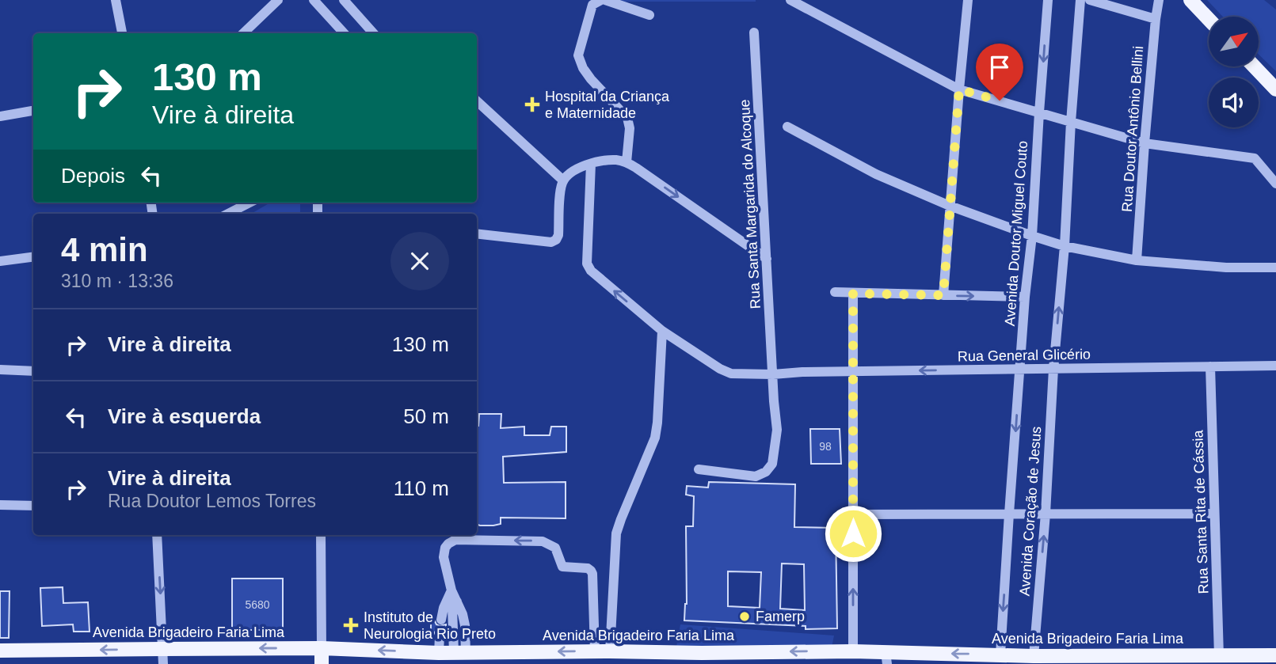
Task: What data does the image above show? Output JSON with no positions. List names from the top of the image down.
{
  "streets": {
    "main road": ["Avenida Brigadeiro Faria Lima"],
    "street": [
      "Rua Doutor Antônio Bellini",
      "Rua Santa Margarida do Alcoque",
      "Avenida Doutor Miguel Couto",
      "Rua General Glicério",
      "Avenida Coração de Jesus",
      "Rua Santa Rita de Cássia"
    ]
  },
  "crossings": [
    ["Rua Santa Margarida do Alcoque", "Rua General Glicério"],
    ["Avenida Doutor Miguel Couto", "Rua General Glicério"],
    ["Avenida Doutor Miguel Couto", "Avenida Coração de Jesus"],
    ["Rua General Glicério", "Avenida Coração de Jesus"],
    ["Rua General Glicério", "Rua Santa Rita de Cássia"],
    ["Avenida Coração de Jesus", "Avenida Brigadeiro Faria Lima"],
    ["Rua Santa Rita de Cássia", "Avenida Brigadeiro Faria Lima"]
  ],
  "one_way": ["Avenida Brigadeiro Faria Lima"],
  "places": {
    "health": ["Hospital da Criança e Maternidade", "Instituto de Neurologia Rio Preto"],
    "other": ["Famerp"]
  },
  "house_numbers": ["98", "5680"],
  "north": "top right",
  "page": {
    "turn": ["130 m", "Vire à direita"],
    "then": "Depois",
    "heading": ["4 min", "310 m · 13:36"],
    "list": [
      {
        "name": "Vire à direita",
        "value": "130 m"
      },
      {
        "name": "Vire à esquerda",
        "value": "50 m"
      },
      {
        "name": "Vire à direita",
        "note": "Rua Doutor Lemos Torres",
        "value": "110 m"
      }
    ]
  }
}
